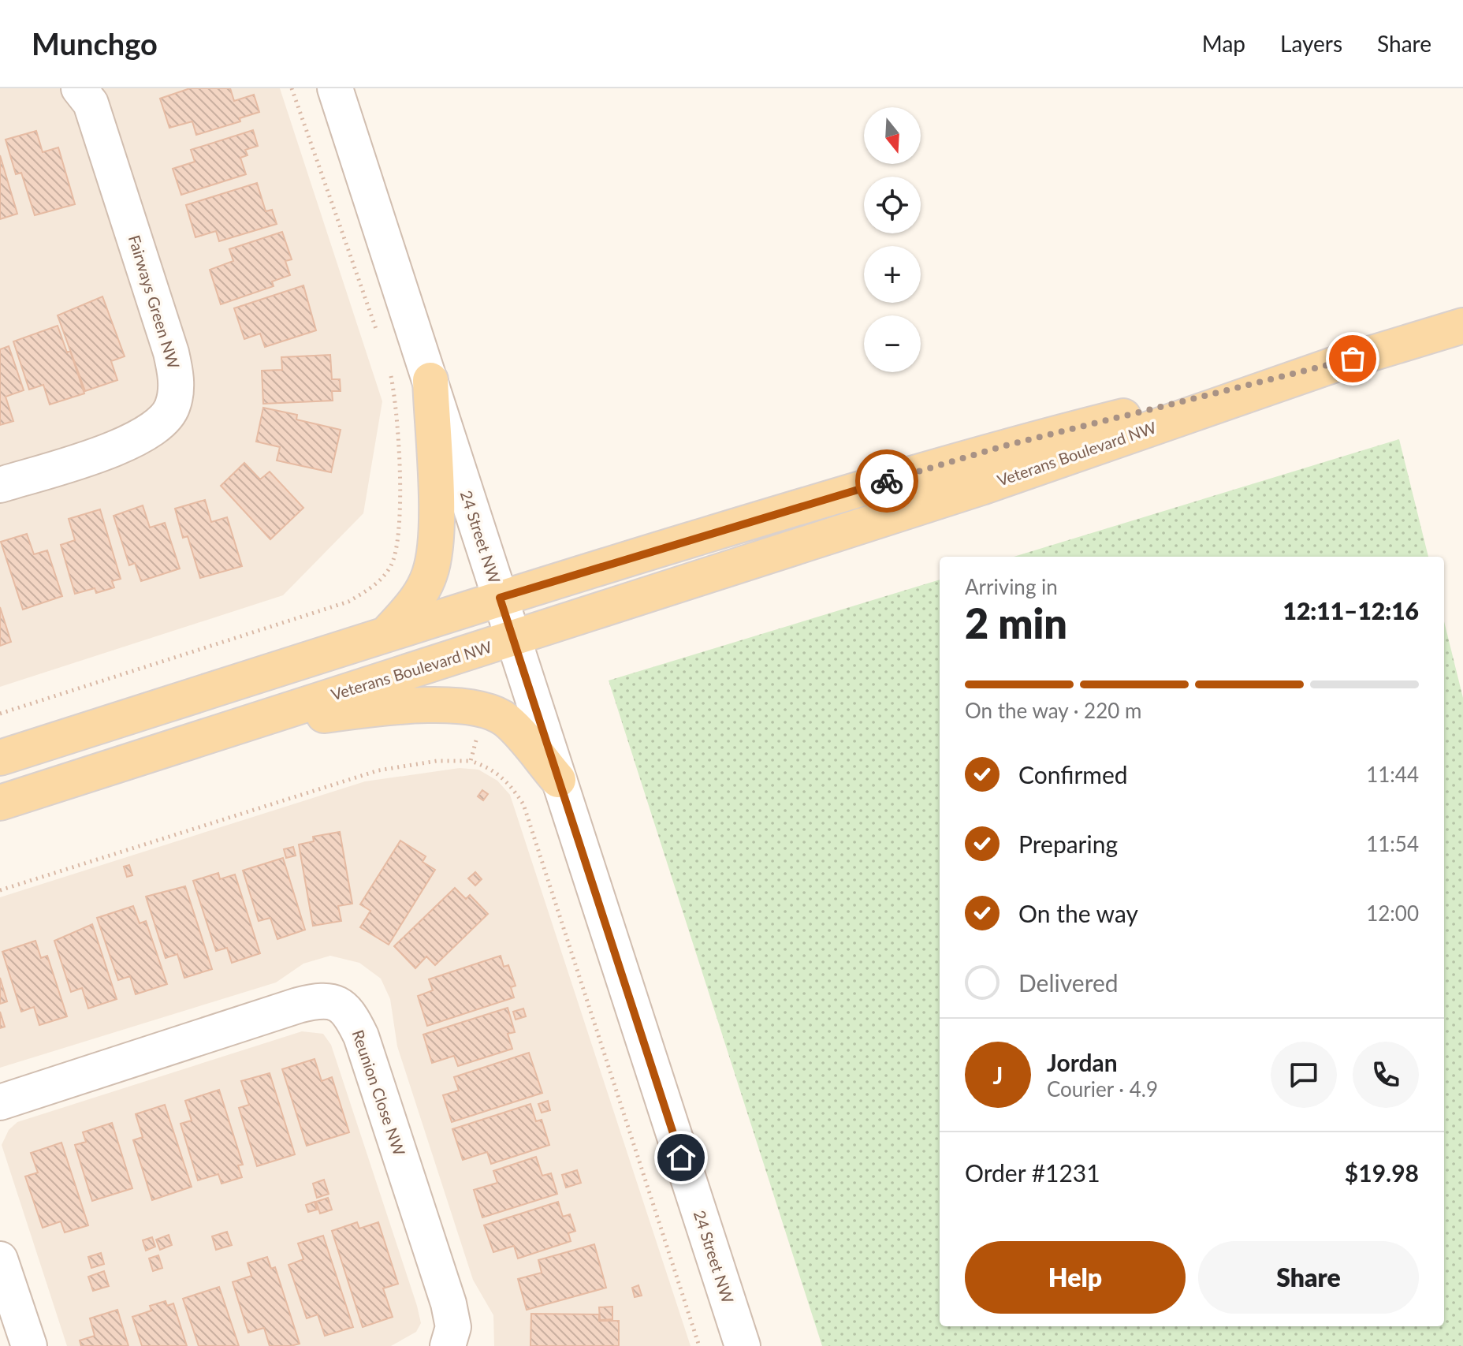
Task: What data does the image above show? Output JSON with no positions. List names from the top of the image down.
{
  "streets": {
    "main road": ["Veterans Boulevard NW"],
    "street": ["Fairways Green NW", "24 Street NW", "Reunion Close NW"]
  },
  "crossings": [
    ["Veterans Boulevard NW", "24 Street NW"]
  ],
  "north": "bottom",
  "page": {
    "header": "Munchgo",
    "nav": ["Map", "Layers", "Share"],
    "map_buttons": ["+", "−"],
    "heading": ["2 min", "Arriving in", "12:11–12:16"],
    "panel": [
      "Jordan",
      "Courier · 4.9",
      "Order #1231",
      "$19.98"
    ],
    "bar": "On the way · 220 m",
    "list": [
      ["Confirmed", "11:44"],
      ["Preparing", "11:54"],
      ["On the way", "12:00"],
      "Delivered"
    ],
    "round": "J",
    "buttons": ["Help", "Share"]
  }
}
